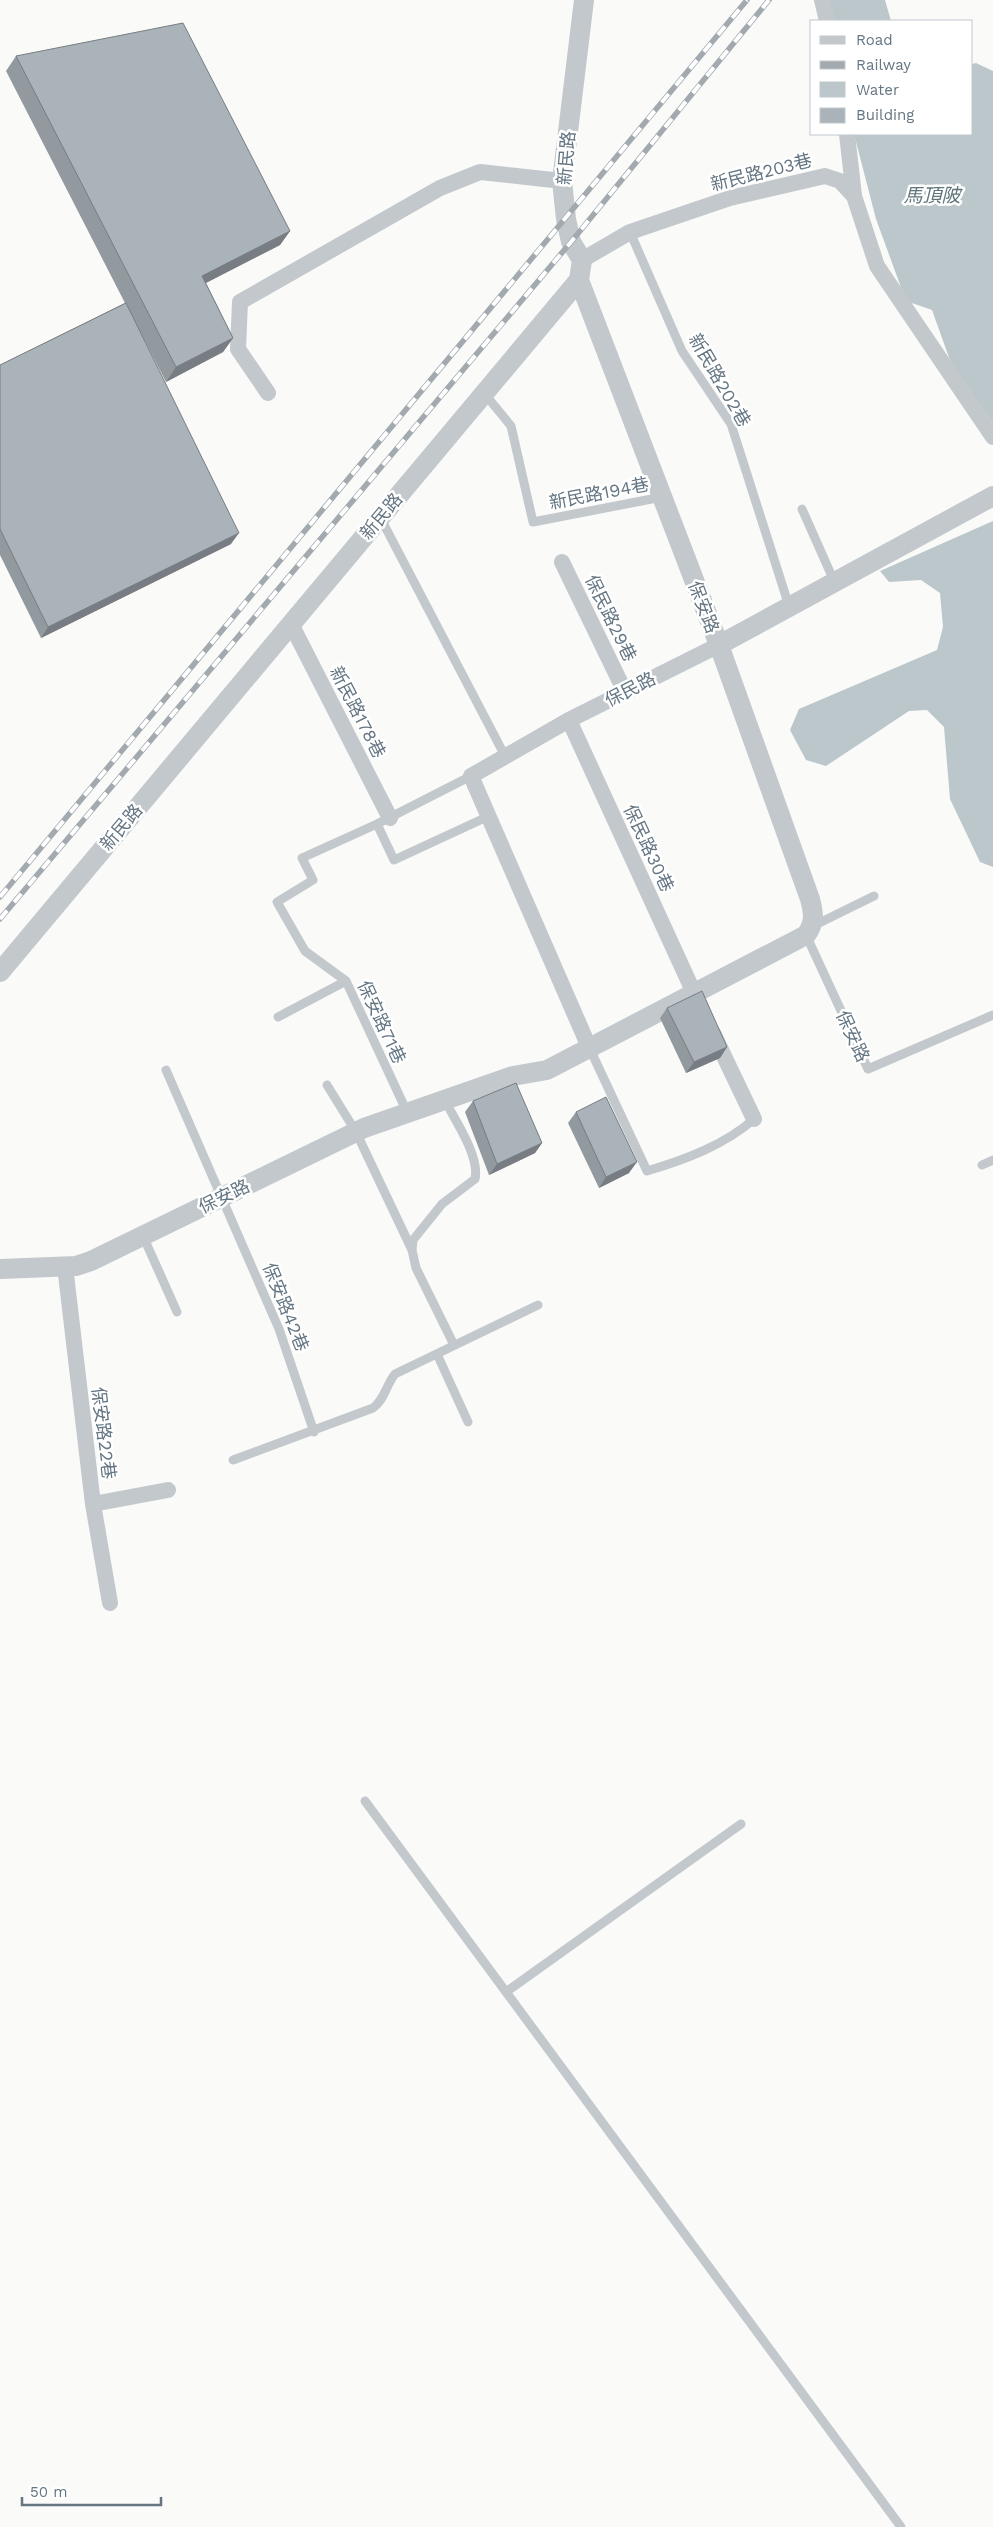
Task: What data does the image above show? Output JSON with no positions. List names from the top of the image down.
{
  "streets": {
    "street": [
      "新民路",
      "新民路203巷",
      "保安路",
      "保民路29巷",
      "保民路",
      "新民路178巷",
      "保民路30巷",
      "保安路22巷"
    ],
    "lane": [
      "新民路202巷",
      "新民路194巷",
      "保安路71巷",
      "保安路42巷"
    ]
  },
  "crossings": [
    ["新民路", "新民路203巷"],
    ["新民路", "新民路194巷"],
    ["新民路", "保安路"],
    ["新民路", "新民路178巷"],
    ["新民路203巷", "新民路202巷"],
    ["新民路202巷", "保民路"],
    ["新民路194巷", "保安路"],
    ["保安路", "保民路"],
    ["保安路", "保民路30巷"],
    ["保安路", "保安路71巷"],
    ["保安路", "保安路42巷"],
    ["保安路", "保安路22巷"],
    ["保民路29巷", "保民路"],
    ["保民路", "保民路30巷"],
    ["新民路178巷", "保安路71巷"]
  ],
  "water": ["馬頂陂"],
  "legend": [
    "Road",
    "Railway",
    "Water",
    "Building"
  ],
  "scale_bar": "50 m"
}
